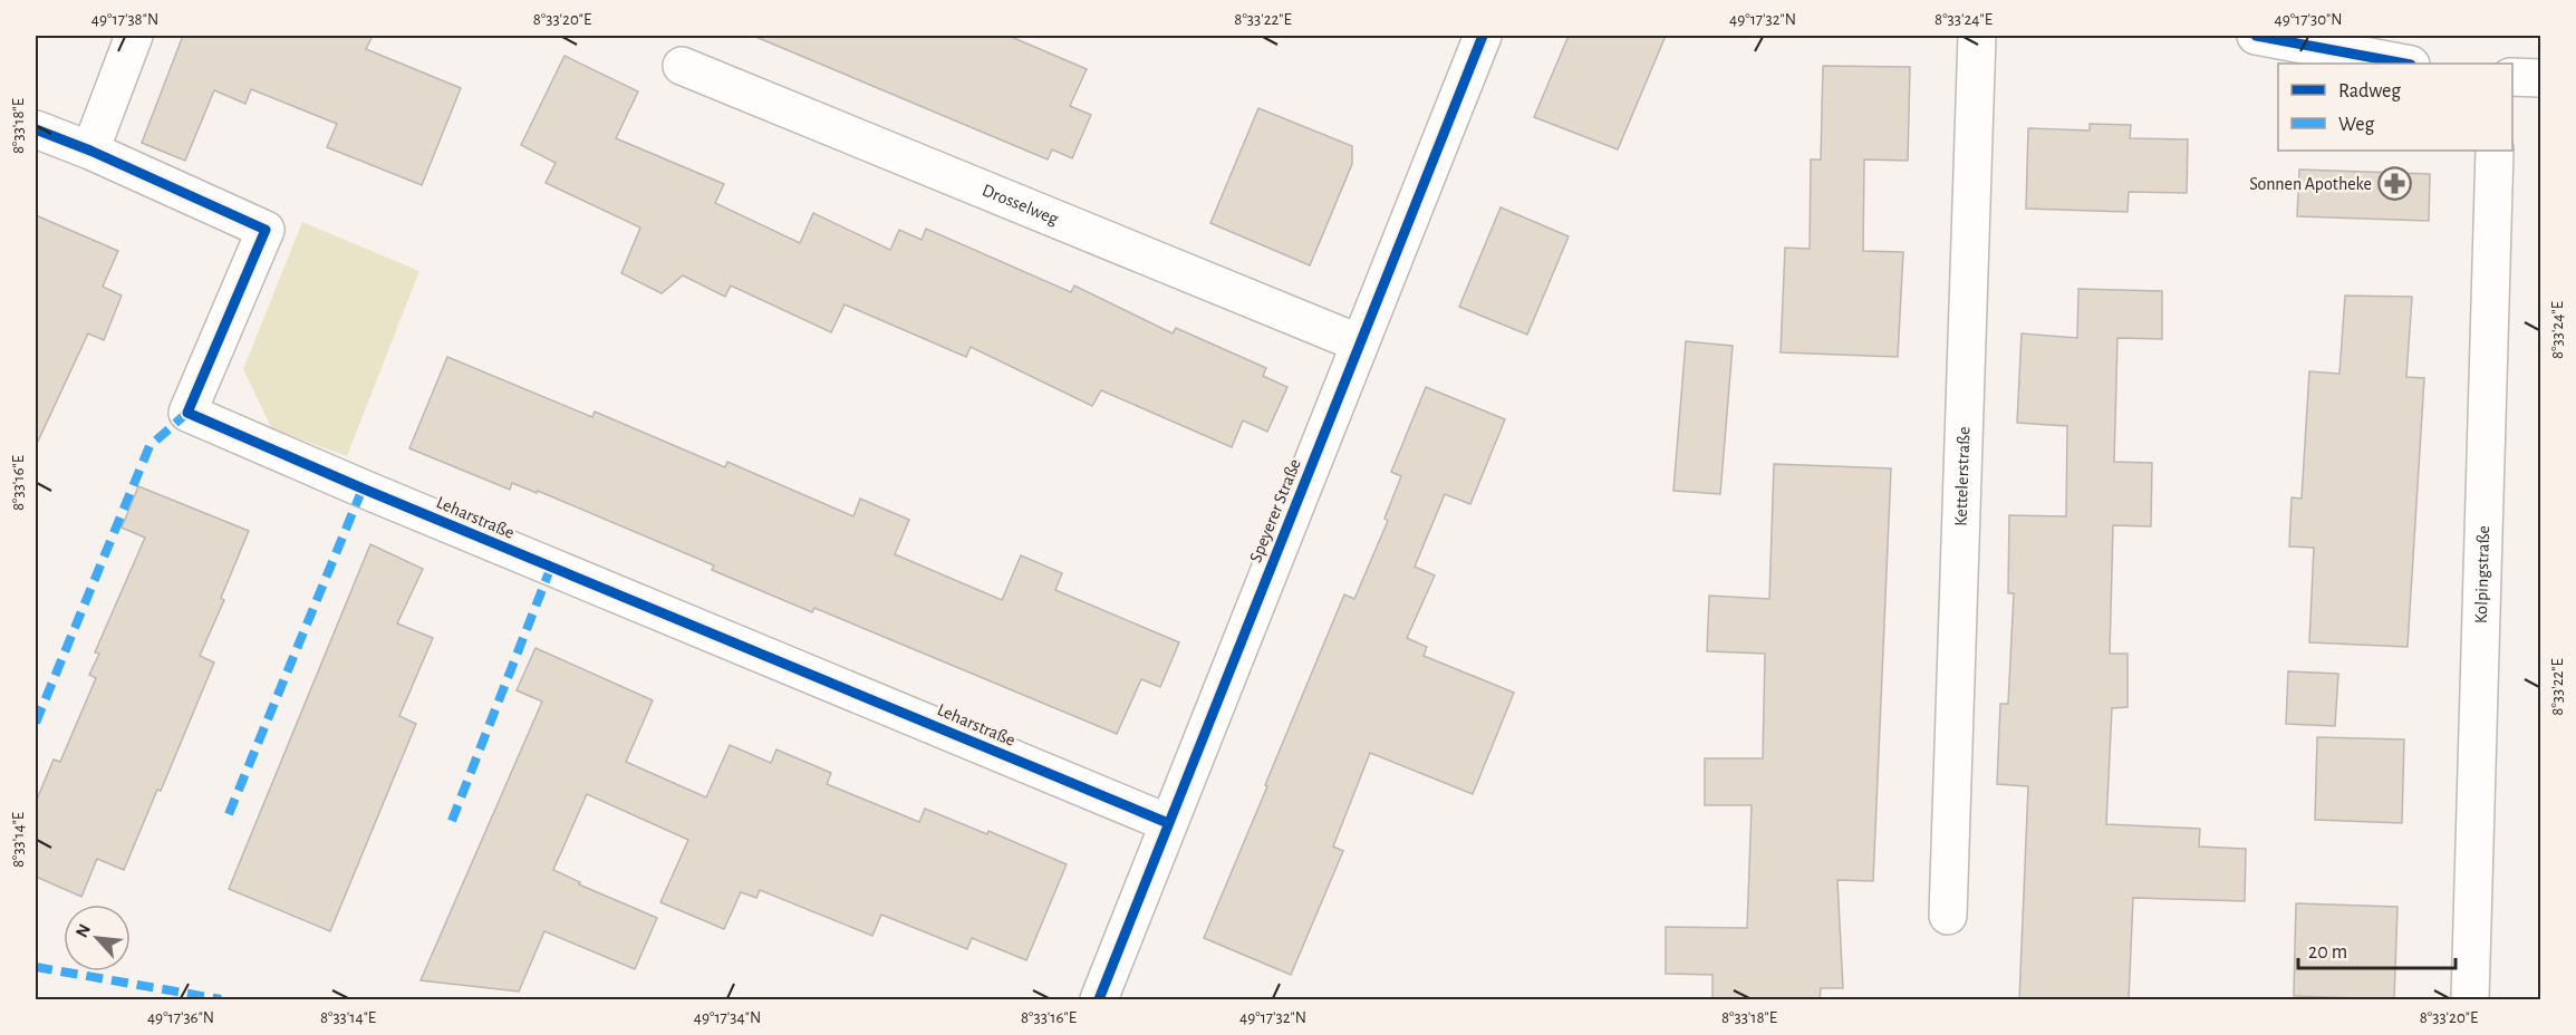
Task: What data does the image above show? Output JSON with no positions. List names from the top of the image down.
{
  "streets": {
    "street": [
      "Drosselweg",
      "Kettelerstraße",
      "Speyerer Straße",
      "Leharstraße",
      "Kolpingstraße"
    ]
  },
  "crossings": [
    ["Drosselweg", "Speyerer Straße"],
    ["Speyerer Straße", "Leharstraße"]
  ],
  "places": {
    "pharmacy": ["Sonnen Apotheke"]
  },
  "legend": ["Radweg", "Weg"],
  "scale_bar": "20 m",
  "north": "top left",
  "coordinates": [
    "49°17'38\"N",
    "8°33'20\"E",
    "8°33'22\"E",
    "49°17'32\"N",
    "8°33'24\"E",
    "49°17'30\"N",
    "8°33'18\"E",
    "8°33'16\"E",
    "8°33'14\"E",
    "49°17'36\"N",
    "49°17'34\"N"
  ]
}
